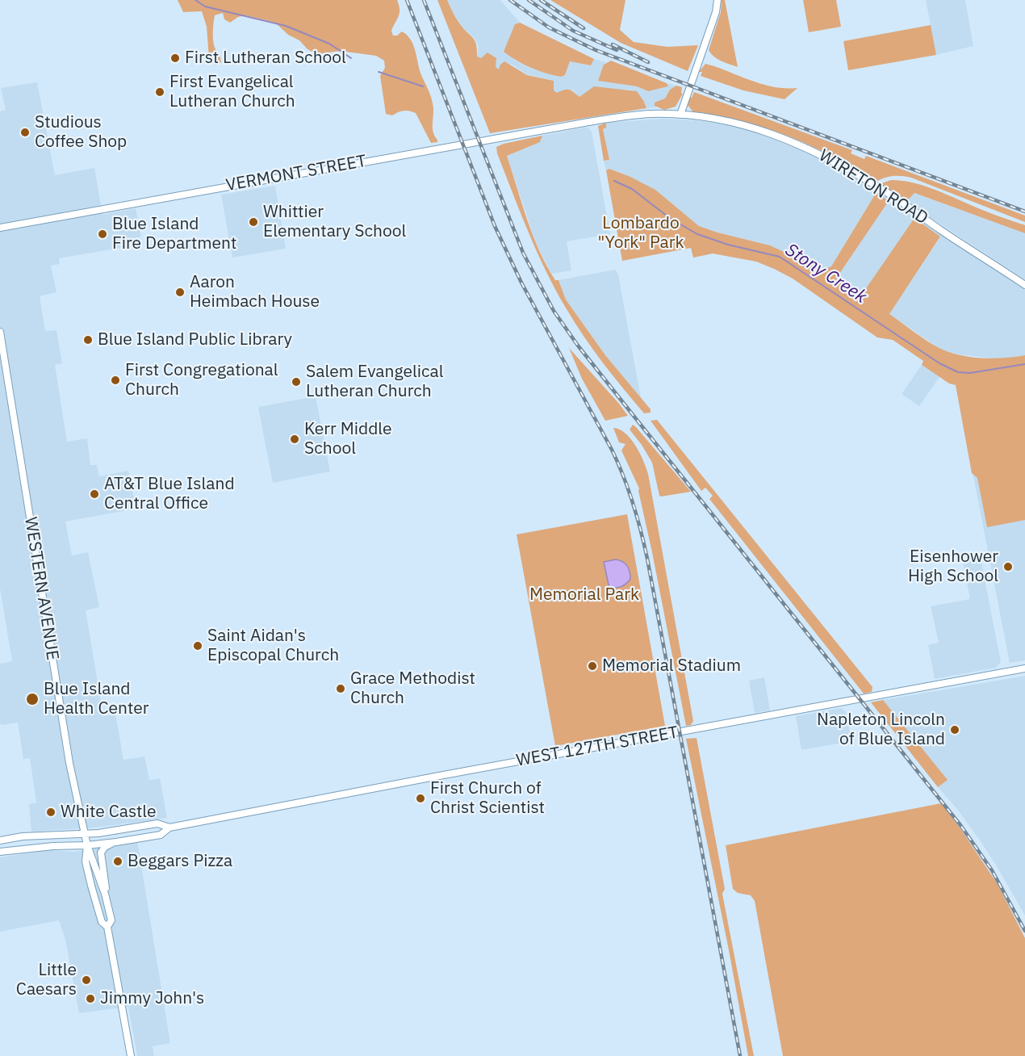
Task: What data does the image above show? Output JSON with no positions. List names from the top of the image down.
{
  "streets": {
    "main road": [
      "VERMONT STREET",
      "WIRETON ROAD",
      "WESTERN AVENUE",
      "WEST 127TH STREET"
    ]
  },
  "crossings": [
    ["VERMONT STREET", "WIRETON ROAD"],
    ["WESTERN AVENUE", "WEST 127TH STREET"]
  ],
  "water": ["Stony Creek"],
  "parks": ["Lombardo \"York\" Park", "Memorial Park"],
  "places": [
    "First Lutheran School",
    "First Evangelical Lutheran Church",
    "Studious Coffee Shop",
    "Whittier Elementary School",
    "Blue Island Fire Department",
    "Aaron Heimbach House",
    "Blue Island Public Library",
    "First Congregational Church",
    "Salem Evangelical Lutheran Church",
    "Kerr Middle School",
    "AT&T Blue Island Central Office",
    "Eisenhower High School",
    "Saint Aidan's Episcopal Church",
    "Memorial Stadium",
    "Grace Methodist Church",
    "Blue Island Health Center",
    "Napleton Lincoln of Blue Island",
    "First Church of Christ Scientist",
    "White Castle",
    "Beggars Pizza",
    "Little Caesars",
    "Jimmy John's"
  ]
}
